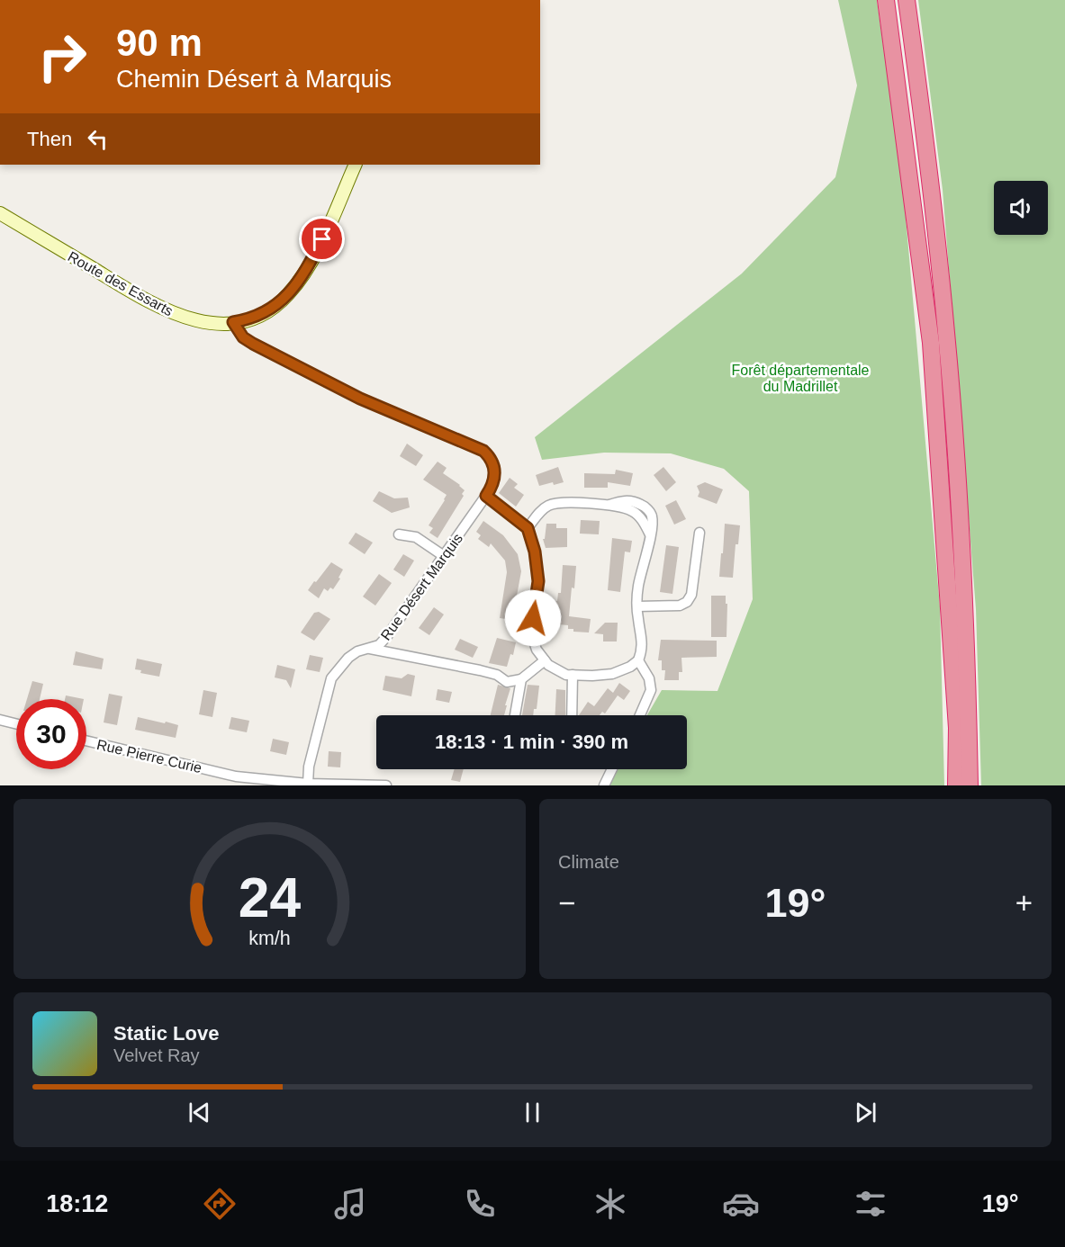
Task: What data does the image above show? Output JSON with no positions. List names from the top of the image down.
{
  "streets": {
    "main road": ["Route des Essarts"],
    "street": ["Rue Désert Marquis", "Rue Pierre Curie"]
  },
  "crossings": [
    ["Route des Essarts", "Rue Désert Marquis"],
    ["Rue Désert Marquis", "Rue Pierre Curie"]
  ],
  "parks": ["Forêt départementale du Madrillet"],
  "page": {
    "turn": ["90 m", "Chemin Désert à Marquis"],
    "then": "Then",
    "limit": "30",
    "trip": "18:13 · 1 min · 390 m",
    "tile": "Climate",
    "heat": ["−", "19°", "+"],
    "song": ["Static Love", "Velvet Ray"],
    "tabs": ["18:12", "19°"],
    "gauge": ["24", "km/h"]
  }
}
